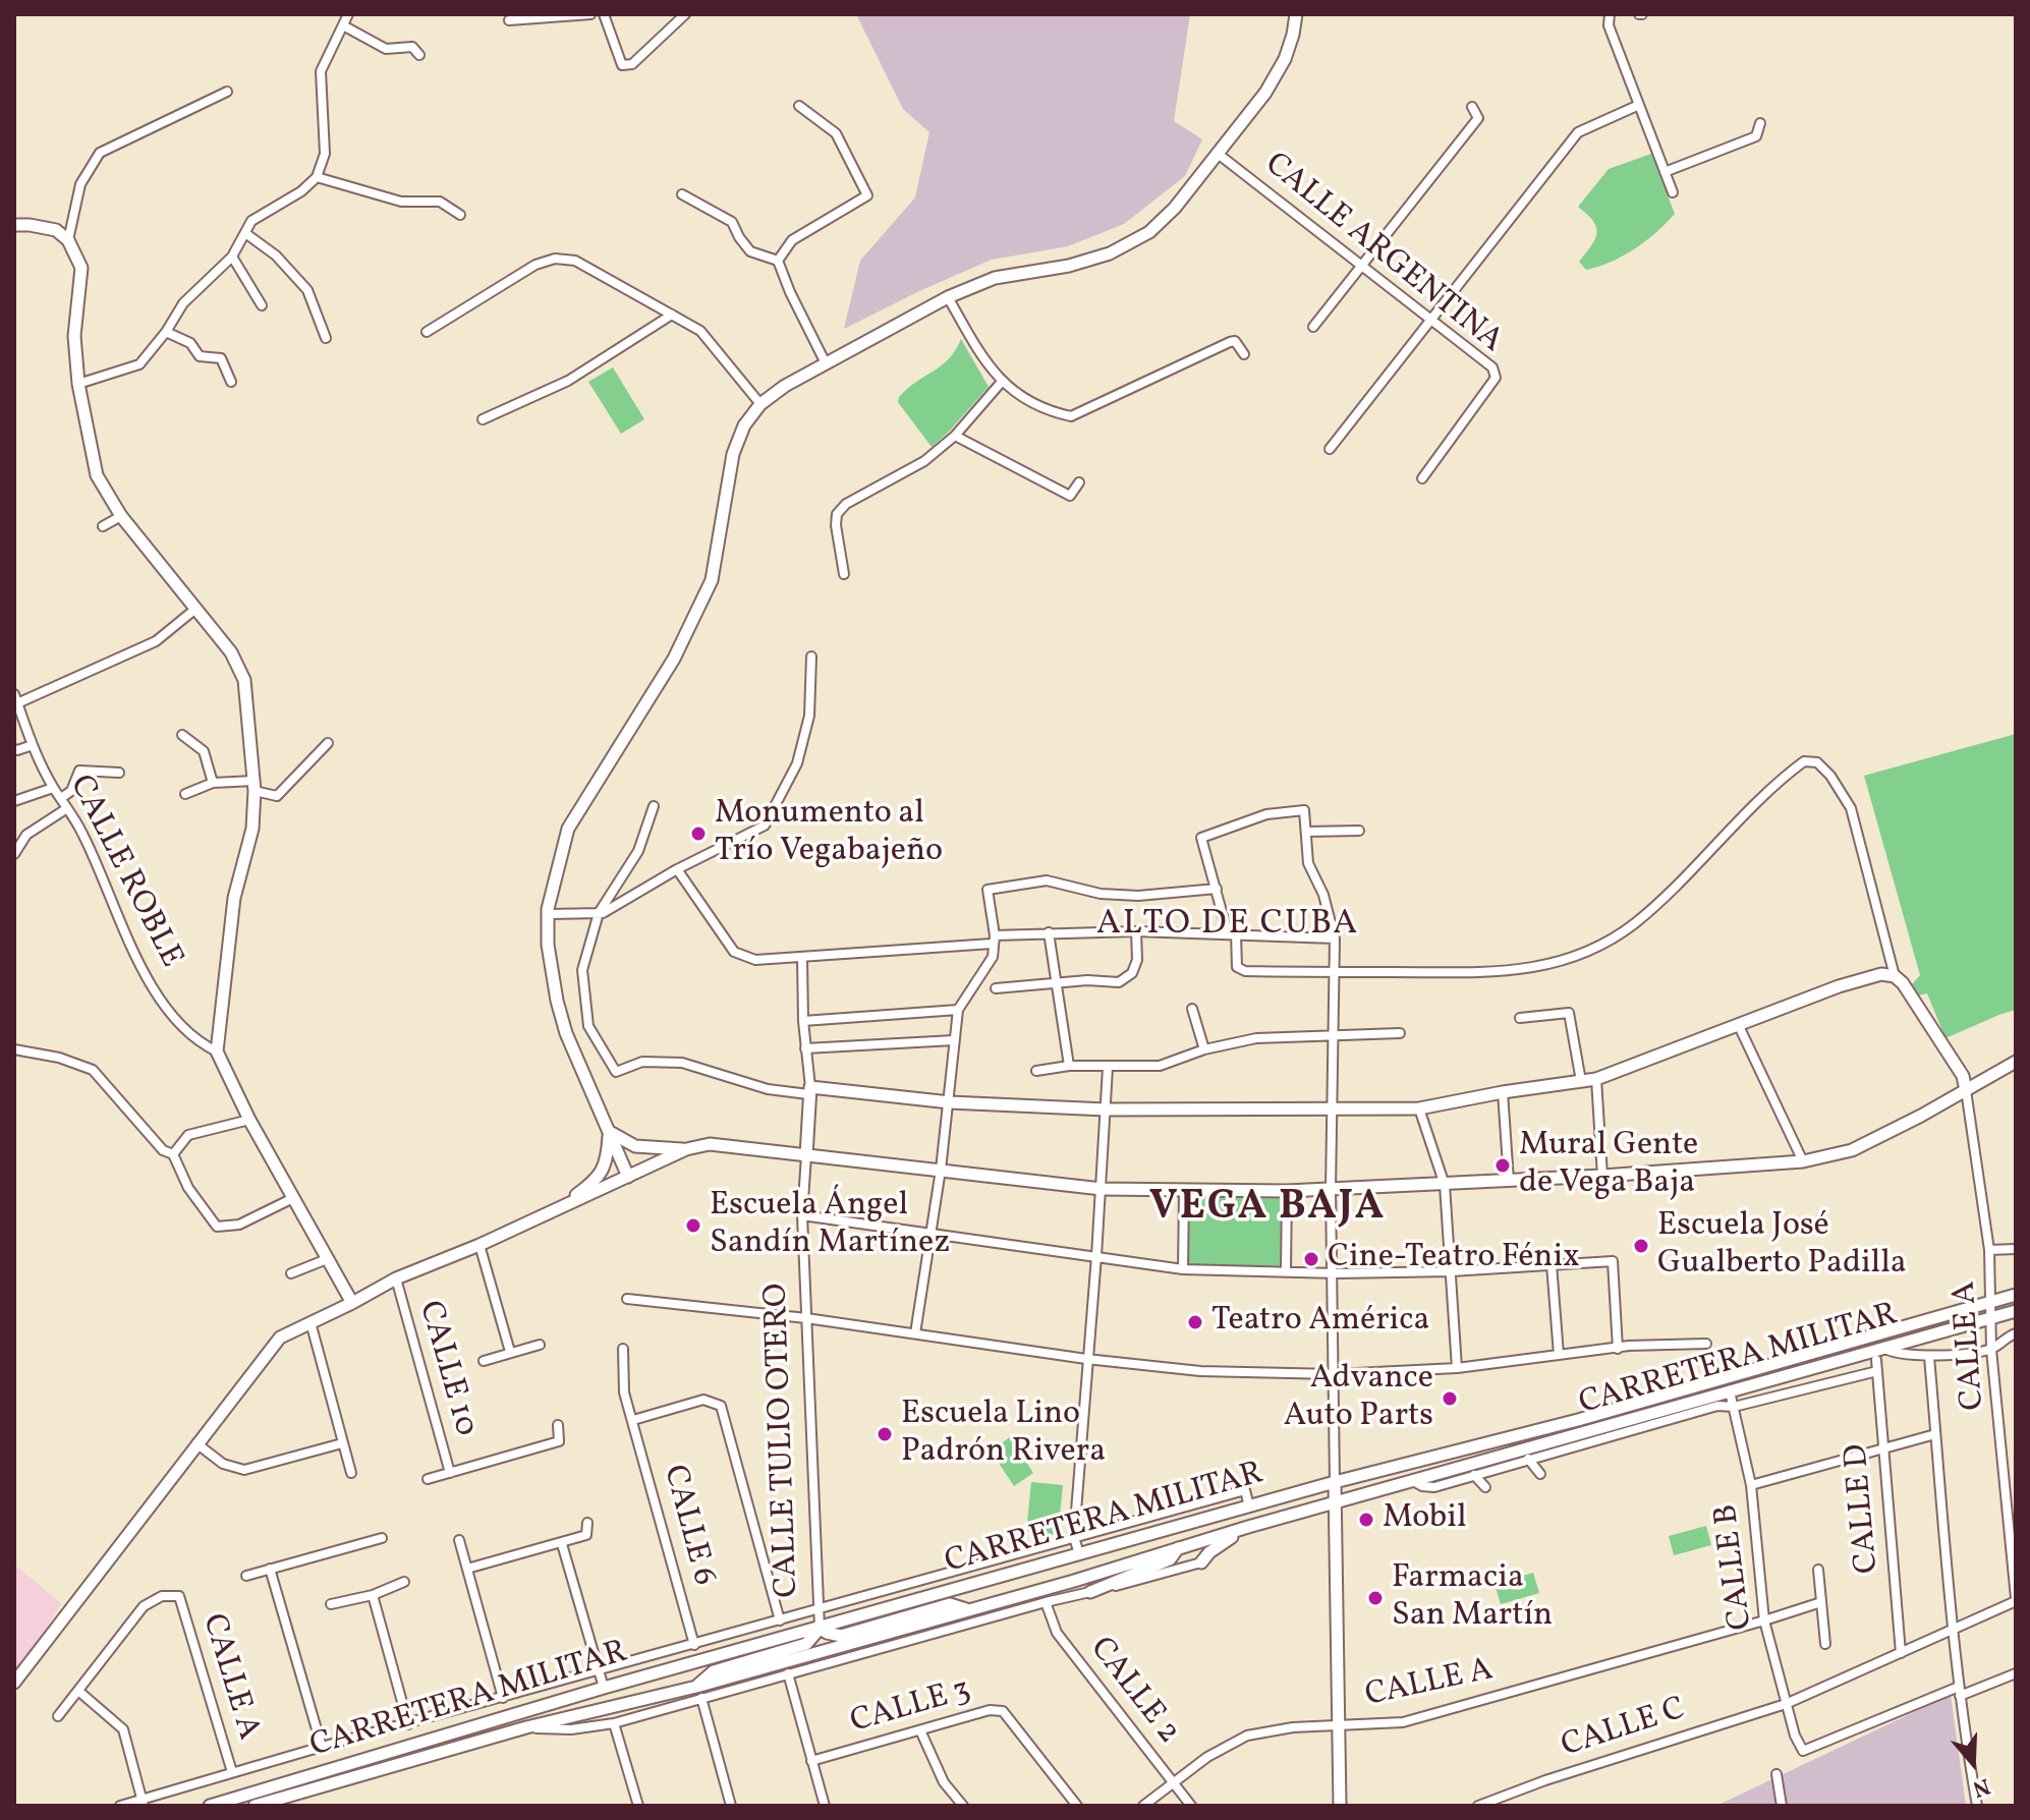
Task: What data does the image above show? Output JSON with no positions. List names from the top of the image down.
{
  "streets": {
    "street": [
      "CALLE ARGENTINA",
      "CALLE ROBLE",
      "CALLE A",
      "CARRETERA MILITAR",
      "CALLE 10",
      "CALLE TULIO OTERO",
      "CALLE D",
      "CALLE 6",
      "CALLE B",
      "CALLE 2",
      "CALLE 3",
      "CALLE C"
    ]
  },
  "crossings": [
    ["CALLE A", "CARRETERA MILITAR"],
    ["CALLE A", "CALLE B"],
    ["CALLE A", "CALLE 2"],
    ["CALLE A", "CALLE C"],
    ["CARRETERA MILITAR", "CALLE TULIO OTERO"],
    ["CARRETERA MILITAR", "CALLE B"],
    ["CALLE D", "CALLE C"],
    ["CALLE B", "CALLE C"]
  ],
  "districts": ["ALTO DE CUBA", "VEGA BAJA"],
  "places": [
    "Monumento al Trío Vegabajeño",
    "Mural Gente de Vega Baja",
    "Escuela Ángel Sandín Martínez",
    "Escuela José Gualberto Padilla",
    "Cine-Teatro Fénix",
    "Teatro América",
    "Advance Auto Parts",
    "Escuela Lino Padrón Rivera",
    "Mobil",
    "Farmacia San Martín"
  ],
  "north": "bottom"
}
